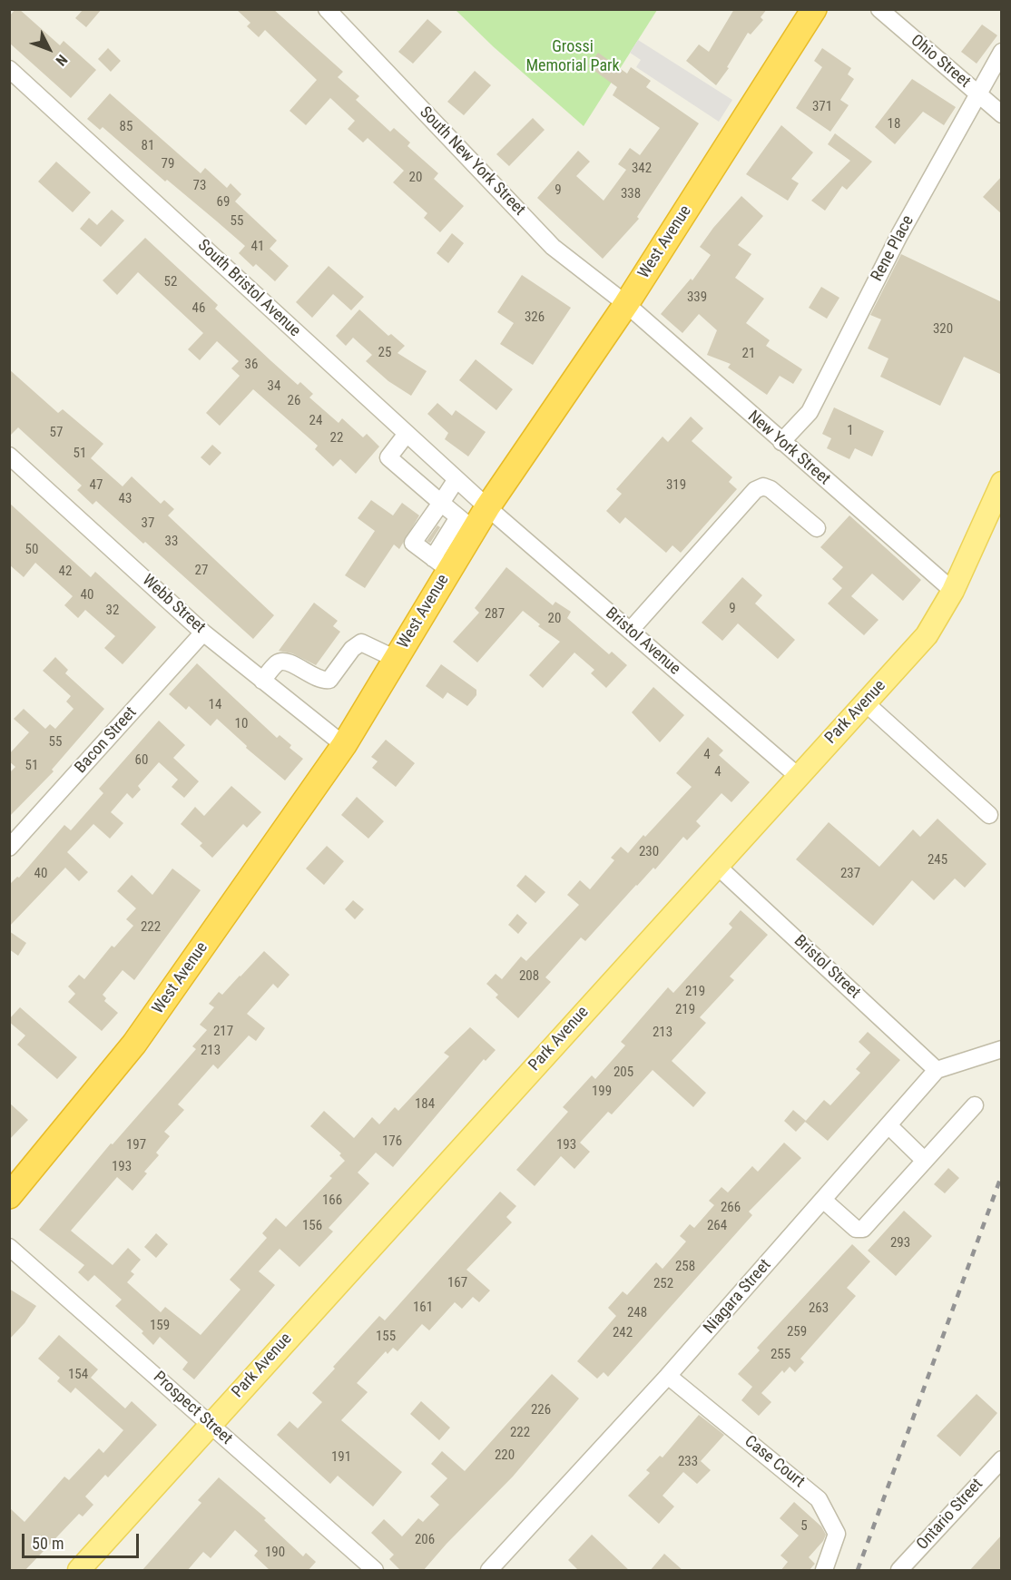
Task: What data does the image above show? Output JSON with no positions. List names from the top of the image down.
{
  "streets": {
    "highway": ["West Avenue"],
    "main road": ["Park Avenue"],
    "street": [
      "Ohio Street",
      "South New York Street",
      "Rene Place",
      "South Bristol Avenue",
      "New York Street",
      "Webb Street",
      "Bristol Avenue",
      "Bacon Street",
      "Bristol Street",
      "Niagara Street",
      "Prospect Street",
      "Case Court",
      "Ontario Street"
    ]
  },
  "crossings": [
    ["Ohio Street", "Rene Place"],
    ["South New York Street", "West Avenue"],
    ["South New York Street", "New York Street"],
    ["West Avenue", "South Bristol Avenue"],
    ["West Avenue", "New York Street"],
    ["West Avenue", "Webb Street"],
    ["West Avenue", "Bristol Avenue"],
    ["Rene Place", "New York Street"],
    ["South Bristol Avenue", "Bristol Avenue"],
    ["New York Street", "Park Avenue"],
    ["Webb Street", "Bacon Street"],
    ["Bristol Avenue", "Park Avenue"],
    ["Park Avenue", "Bristol Street"],
    ["Park Avenue", "Prospect Street"],
    ["Bristol Street", "Niagara Street"],
    ["Niagara Street", "Case Court"]
  ],
  "parks": ["Grossi Memorial Park"],
  "house_numbers": [
    "371",
    "18",
    "85",
    "81",
    "79",
    "342",
    "20",
    "73",
    "9",
    "338",
    "69",
    "55",
    "41",
    "52",
    "339",
    "46",
    "326",
    "320",
    "25",
    "21",
    "36",
    "34",
    "26",
    "24",
    "1",
    "57",
    "22",
    "51",
    "47",
    "319",
    "43",
    "37",
    "33",
    "50",
    "27",
    "42",
    "40",
    "9",
    "32",
    "287",
    "20",
    "14",
    "10",
    "55",
    "4",
    "60",
    "51",
    "4",
    "230",
    "245",
    "40",
    "237",
    "222",
    "208",
    "219",
    "219",
    "217",
    "213",
    "213",
    "205",
    "199",
    "184",
    "176",
    "197",
    "193",
    "193",
    "166",
    "266",
    "156",
    "264",
    "293",
    "258",
    "167",
    "252",
    "161",
    "263",
    "248",
    "159",
    "259",
    "242",
    "155",
    "255",
    "154",
    "226",
    "222",
    "220",
    "191",
    "233",
    "5",
    "206",
    "190"
  ],
  "scale_bar": "50 m",
  "north": "bottom right"
}
